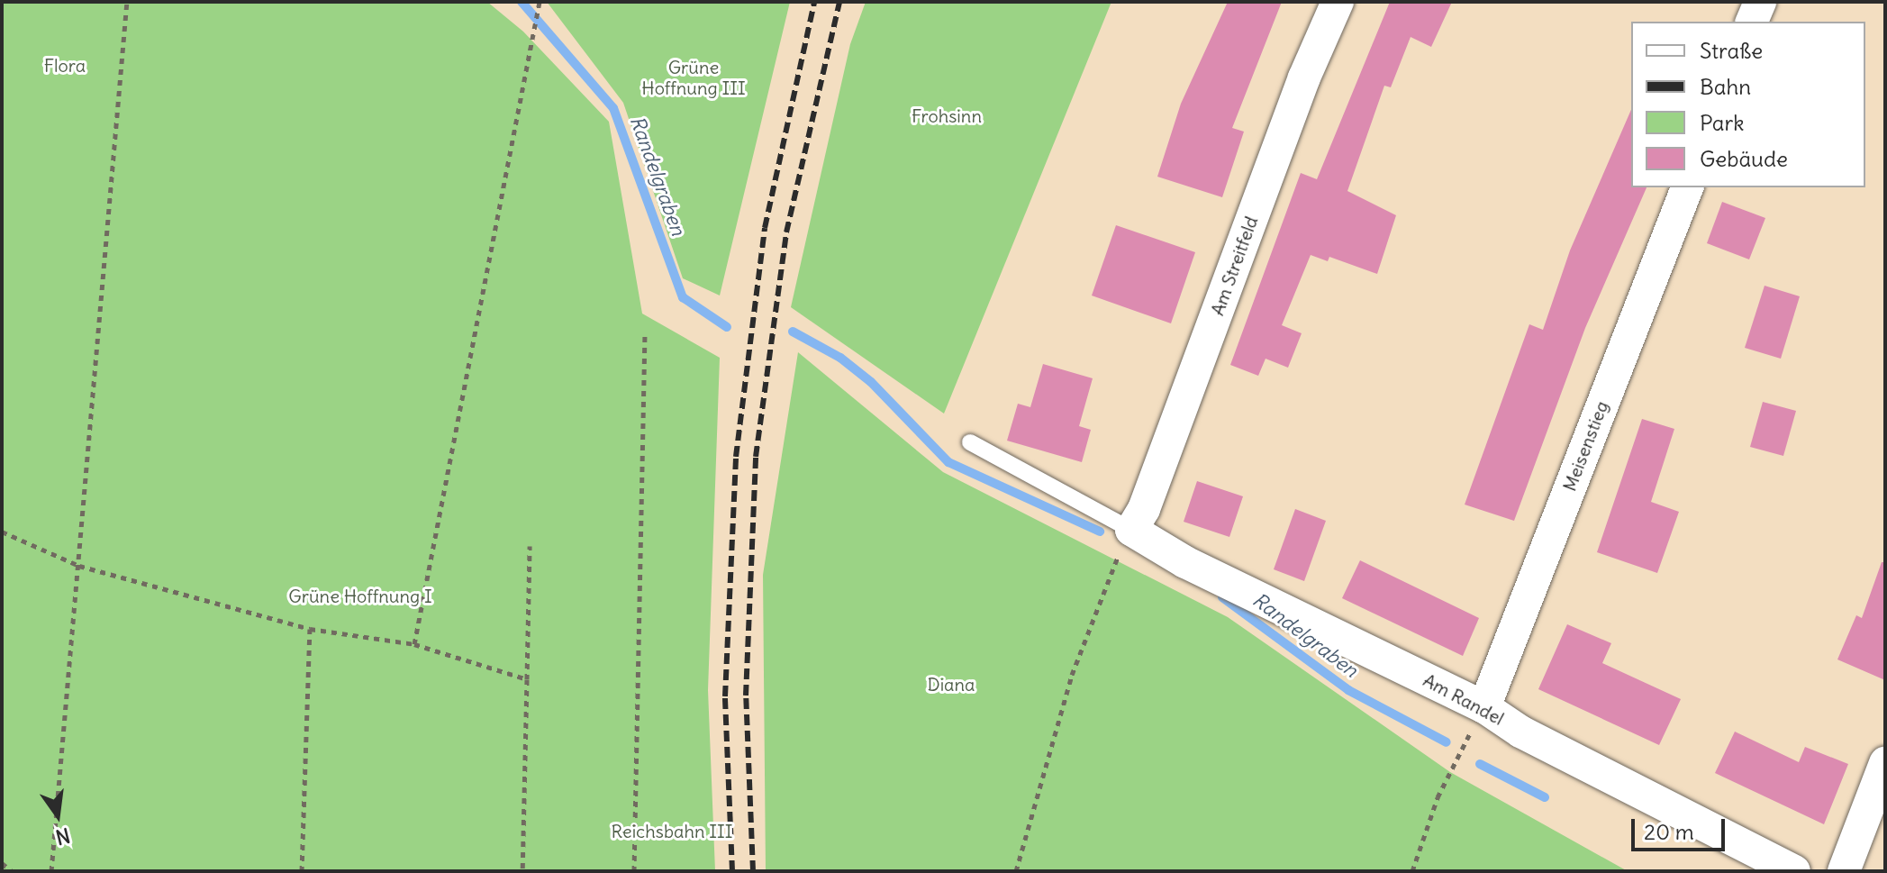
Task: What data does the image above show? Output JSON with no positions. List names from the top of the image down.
{
  "streets": {
    "street": ["Am Streitfeld", "Meisenstieg", "Am Randel"]
  },
  "crossings": [
    ["Am Streitfeld", "Am Randel"],
    ["Meisenstieg", "Am Randel"]
  ],
  "water": ["Randelgraben"],
  "parks": [
    "Flora",
    "Grüne Hoffnung III",
    "Frohsinn",
    "Grüne Hoffnung I",
    "Diana",
    "Reichsbahn III"
  ],
  "legend": [
    "Straße",
    "Bahn",
    "Park",
    "Gebäude"
  ],
  "scale_bar": "20 m",
  "north": "bottom"
}
